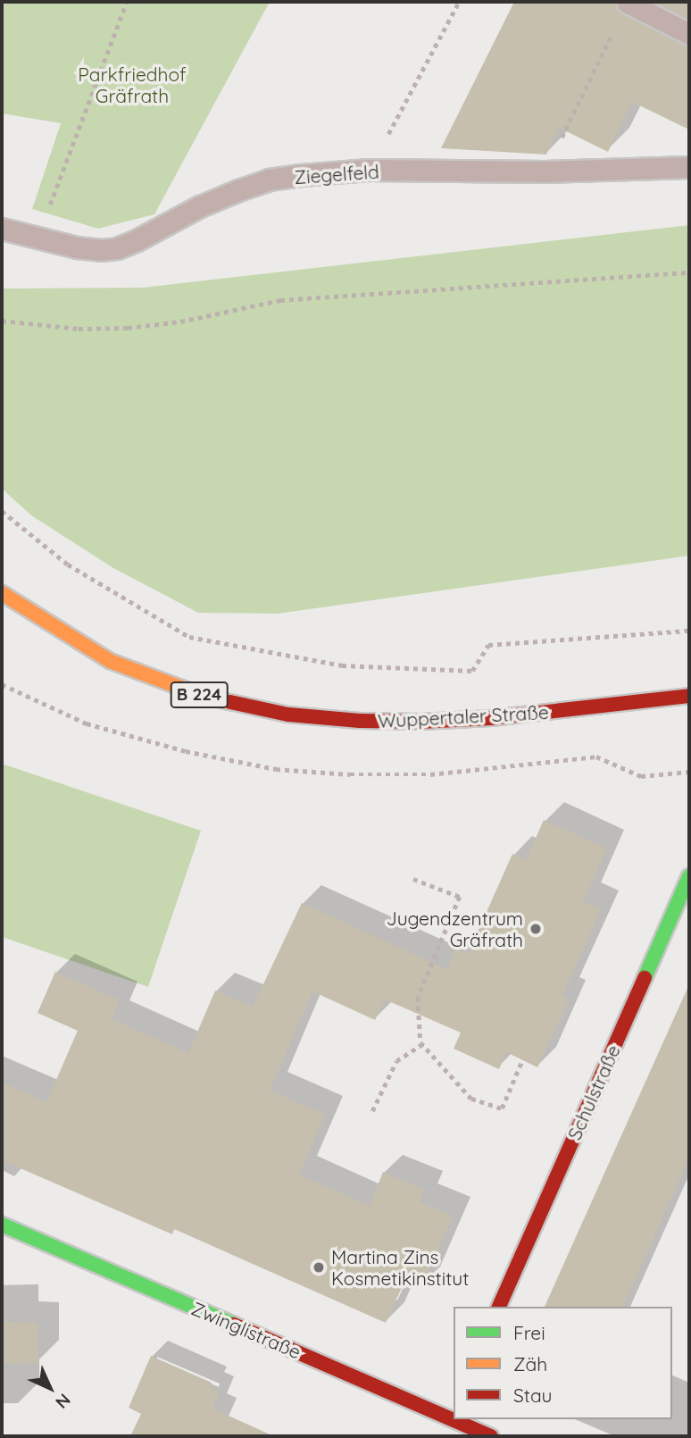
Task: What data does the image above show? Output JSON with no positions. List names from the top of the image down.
{
  "streets": {
    "street": [
      "B 224",
      "Wuppertaler Straße",
      "Schulstraße",
      "Zwinglistraße"
    ],
    "lane": ["Ziegelfeld"]
  },
  "parks": ["Parkfriedhof Gräfrath"],
  "places": ["Jugendzentrum Gräfrath", "Martina Zins Kosmetikinstitut"],
  "legend": ["Frei", "Zäh", "Stau"],
  "north": "bottom right"
}
